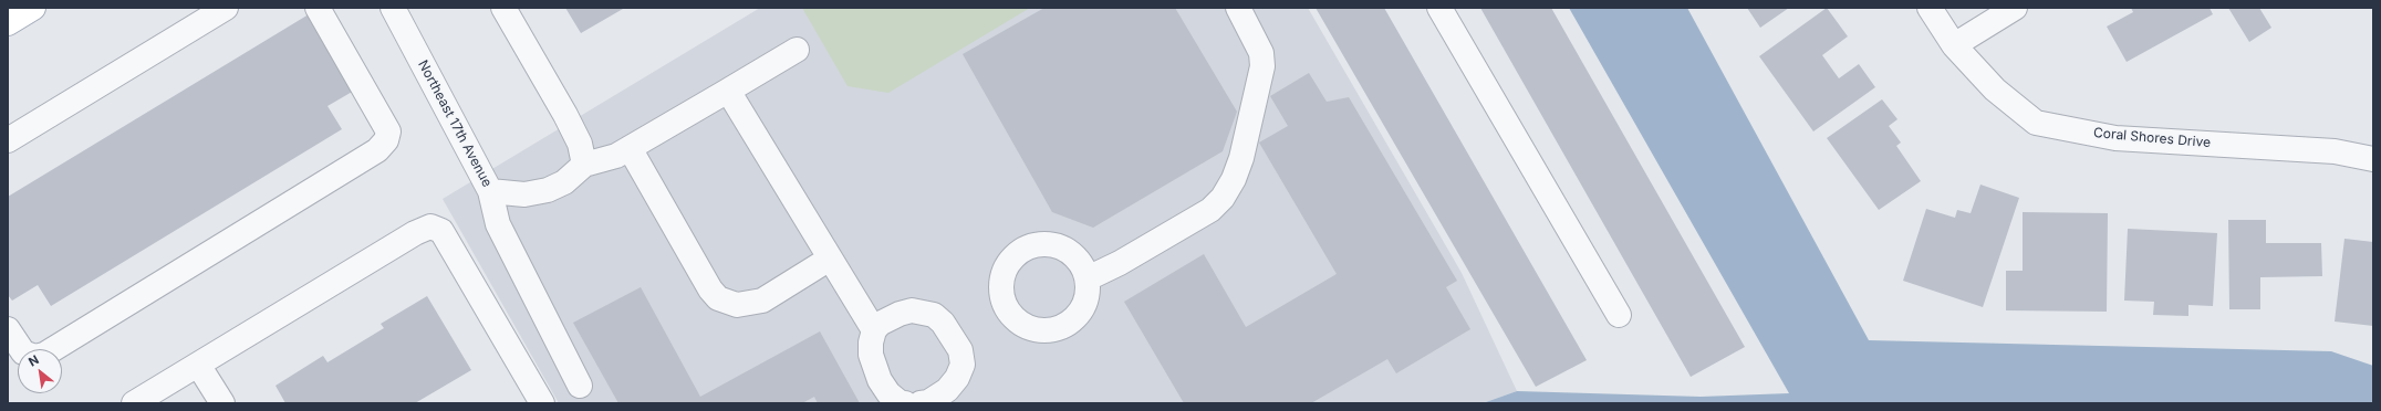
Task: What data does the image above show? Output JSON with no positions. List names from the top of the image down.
{
  "streets": {
    "street": ["Northeast 17th Avenue", "Coral Shores Drive"]
  },
  "north": "top left"
}
